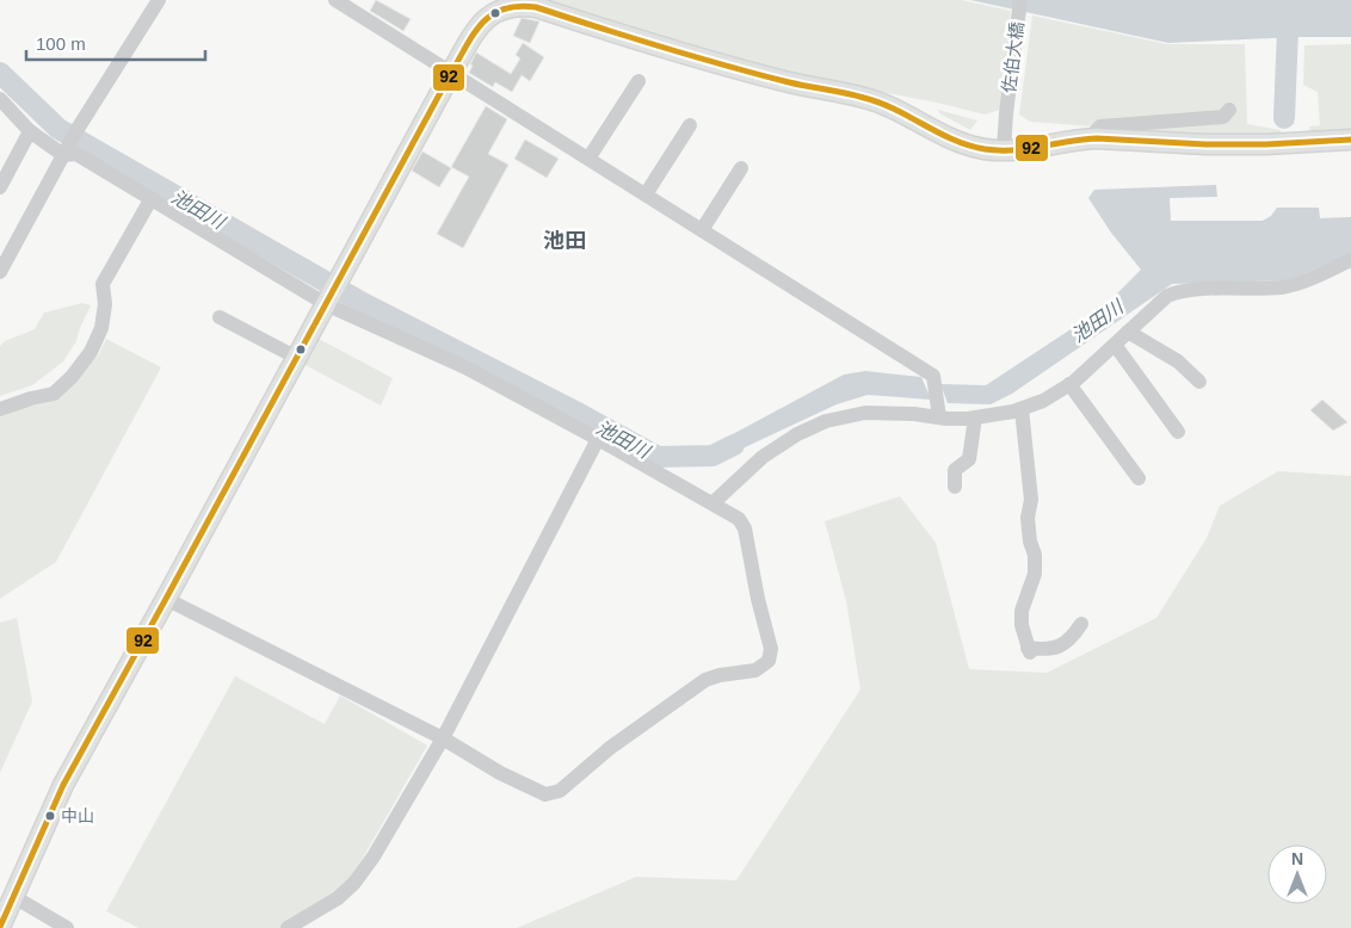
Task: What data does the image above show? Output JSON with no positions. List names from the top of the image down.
{
  "streets": {
    "street": ["佐伯大橋"]
  },
  "districts": ["池田"],
  "water": ["池田川"],
  "places": ["中山"],
  "lines": ["transit line 92"],
  "scale_bar": "100 m",
  "north": "top"
}
